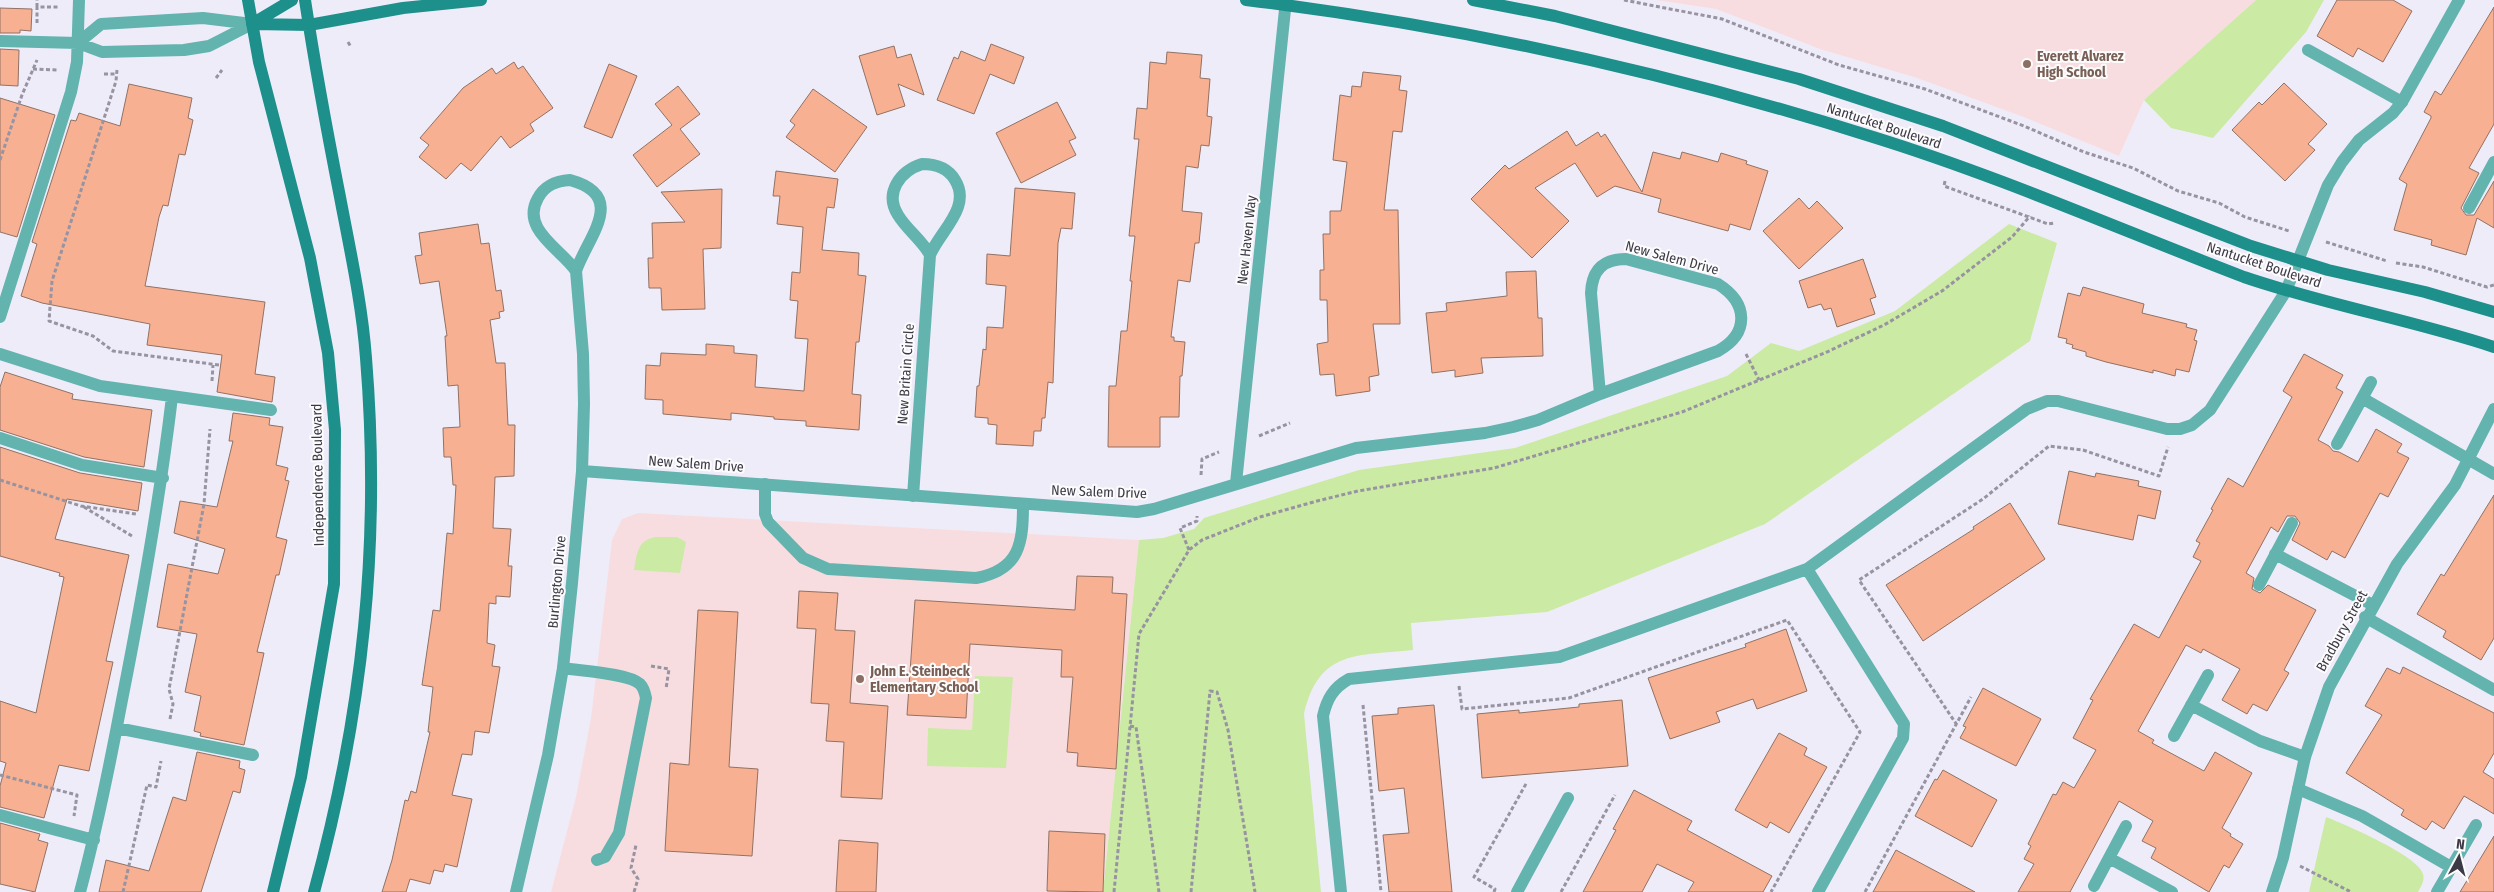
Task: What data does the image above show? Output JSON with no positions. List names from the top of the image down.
{
  "streets": {
    "street": [
      "Nantucket Boulevard",
      "New Haven Way",
      "New Salem Drive",
      "New Britain Circle",
      "Independence Boulevard",
      "Burlington Drive",
      "Bradbury Street"
    ]
  },
  "crossings": [
    ["Nantucket Boulevard", "New Haven Way"],
    ["New Haven Way", "New Salem Drive"],
    ["New Salem Drive", "New Britain Circle"],
    ["New Salem Drive", "Burlington Drive"]
  ],
  "places": ["Everett Alvarez High School", "John E. Steinbeck Elementary School"],
  "north": "top"
}
